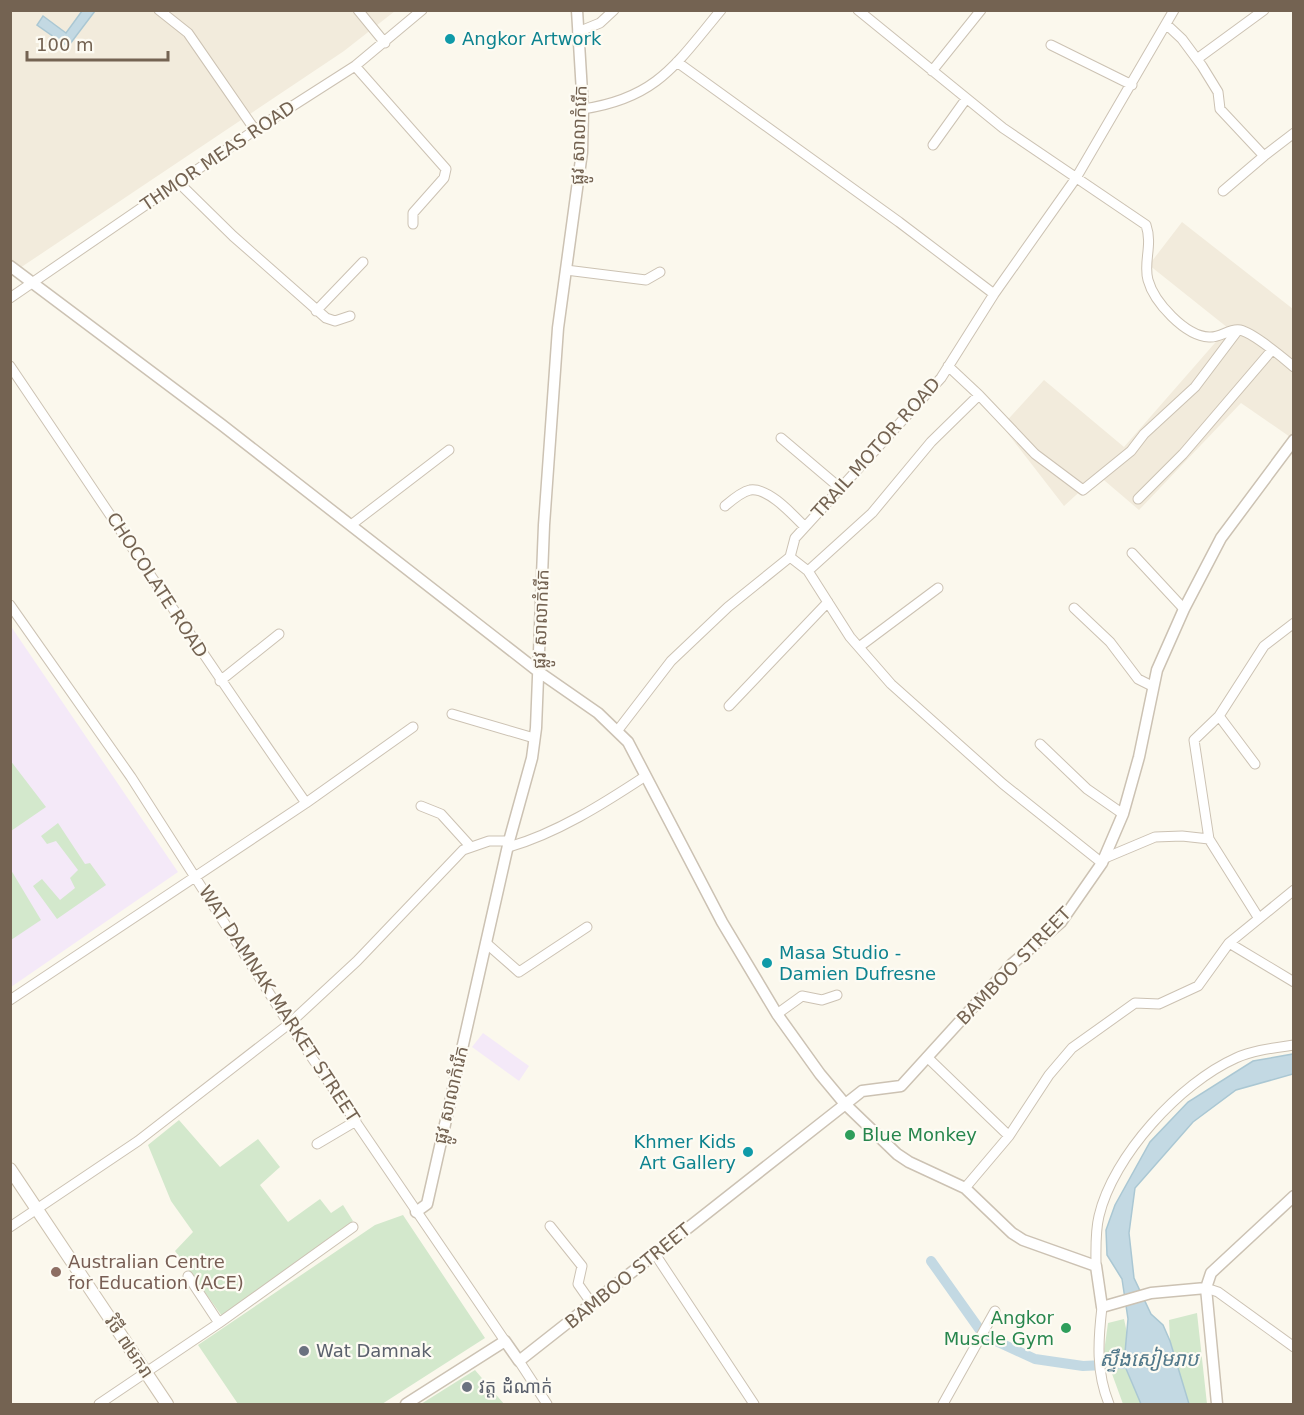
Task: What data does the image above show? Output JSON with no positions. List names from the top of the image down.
{
  "streets": {
    "main road": ["វិថី ៧មករា"],
    "street": [
      "ផ្លូវ សាលាកំរើក",
      "THMOR MEAS ROAD",
      "TRAIL MOTOR ROAD",
      "CHOCOLATE ROAD",
      "BAMBOO STREET",
      "WAT DAMNAK MARKET STREET"
    ]
  },
  "crossings": [
    ["ផ្លូវ សាលាកំរើក", "WAT DAMNAK MARKET STREET"],
    ["BAMBOO STREET", "WAT DAMNAK MARKET STREET"]
  ],
  "water": ["ស្ទឹងសៀមរាប"],
  "places": [
    "Angkor Artwork",
    "Masa Studio - Damien Dufresne",
    "Blue Monkey",
    "Khmer Kids Art Gallery",
    "Australian Centre for Education (ACE)",
    "Angkor Muscle Gym",
    "Wat Damnak",
    "វត្ត ដំំណាក់"
  ],
  "scale_bar": "100 m"
}
